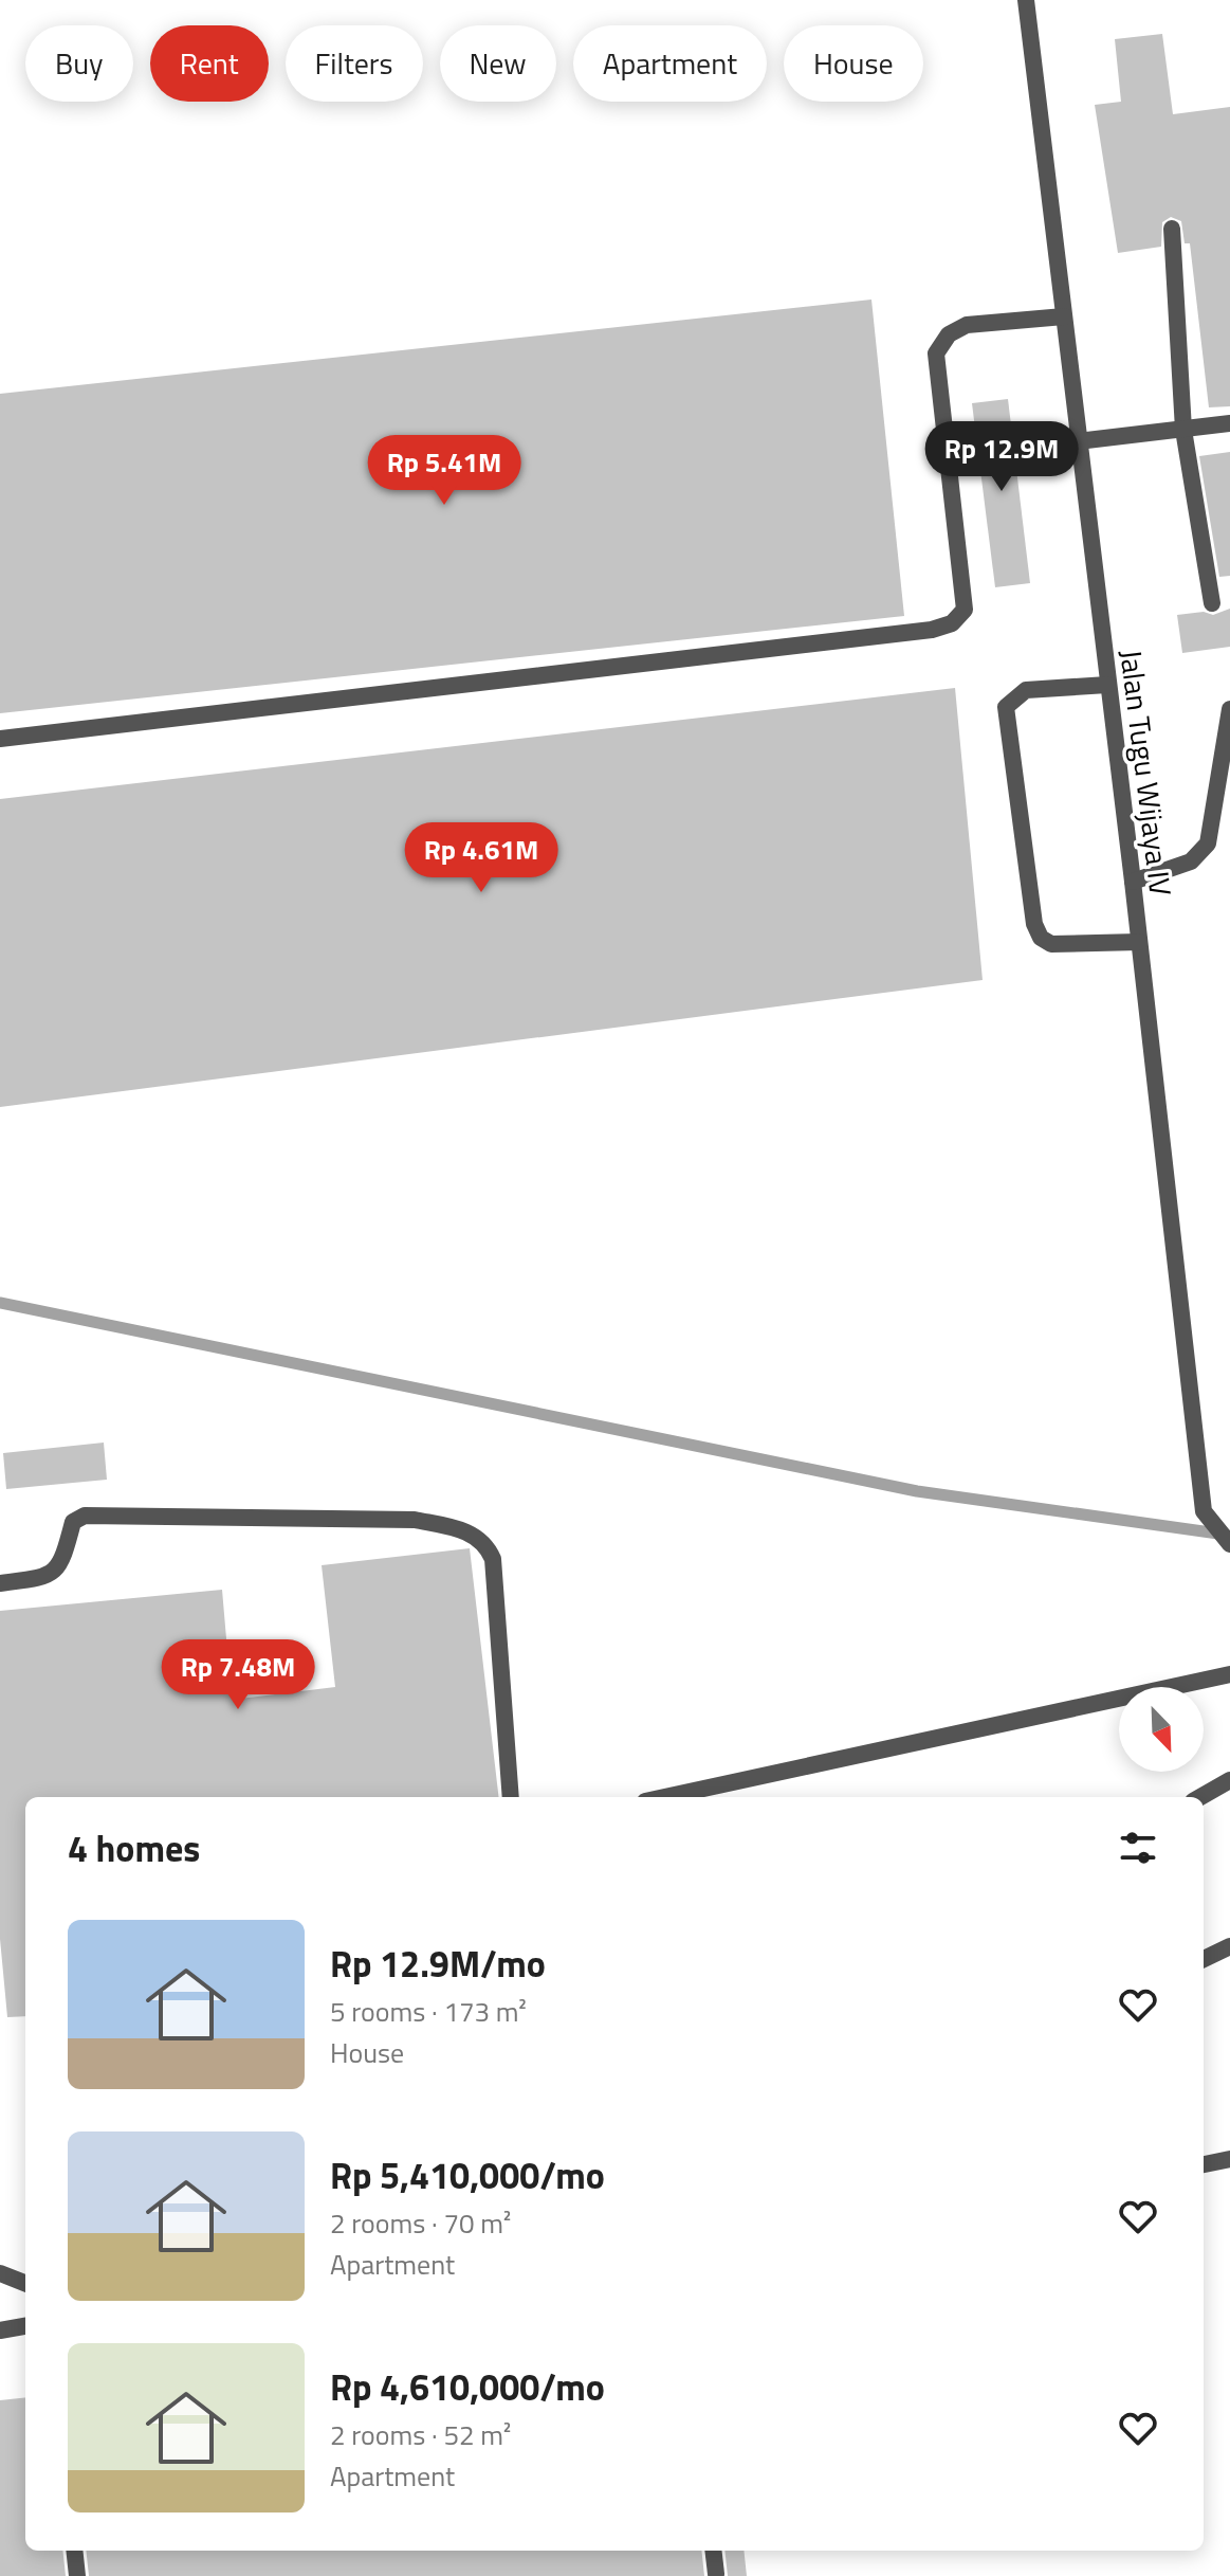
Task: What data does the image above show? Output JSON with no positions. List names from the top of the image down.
{
  "streets": {
    "lane": ["Jalan Tugu Wijaya IV"]
  },
  "north": "bottom right",
  "page": {
    "chip": [
      "Buy",
      "Rent",
      "Filters",
      "New",
      "Apartment",
      "House"
    ],
    "price": [
      "Rp 12.9M",
      "Rp 5.41M",
      "Rp 4.61M",
      "Rp 7.48M"
    ],
    "heading": "4 homes",
    "list": [
      {
        "name": "Rp 12.9M/mo",
        "note": "5 rooms · 173 m² · House"
      },
      {
        "name": "Rp 5,410,000/mo",
        "note": "2 rooms · 70 m² · Apartment"
      },
      {
        "name": "Rp 4,610,000/mo",
        "note": "2 rooms · 52 m² · Apartment"
      }
    ]
  }
}
